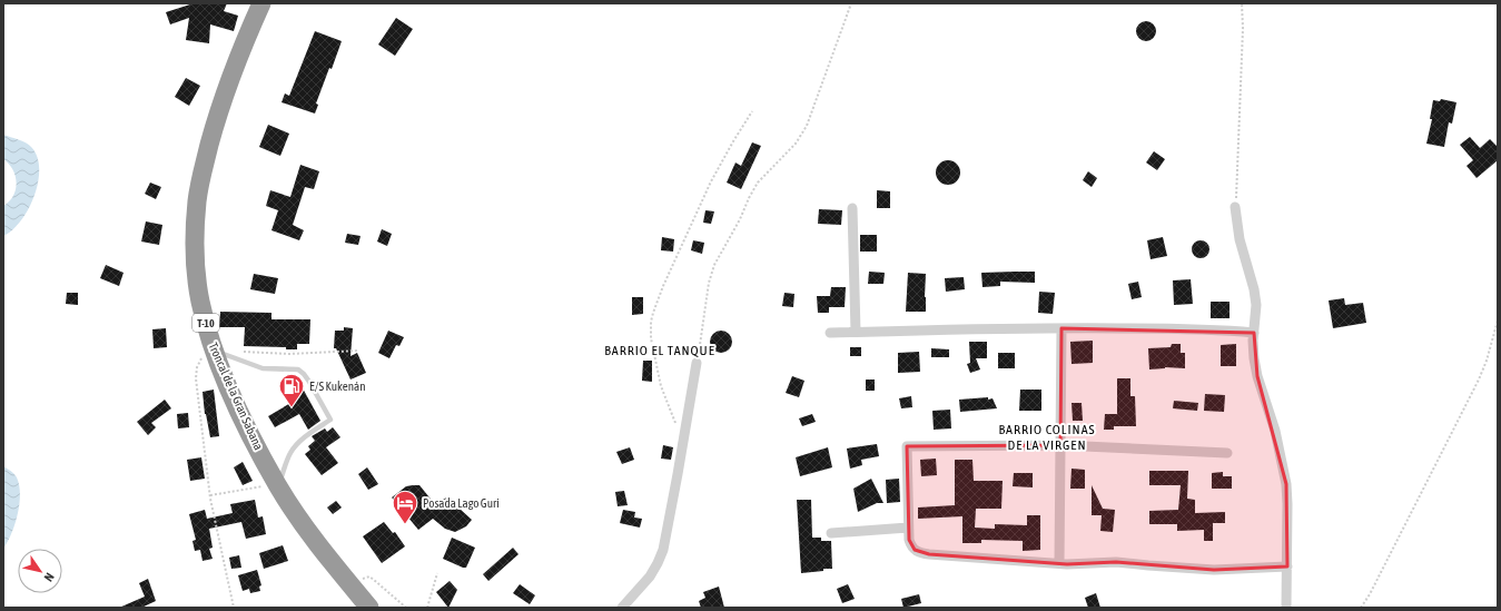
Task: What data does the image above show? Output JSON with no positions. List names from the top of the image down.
{
  "streets": {
    "highway": ["T-10", "Troncal de la Gran Sabana"]
  },
  "districts": ["BARRIO EL TANQUE", "BARRIO COLINAS DE LA VIRGEN"],
  "places": {
    "fuel station": ["E/S Kukenán"],
    "hotel": ["Posada Lago Guri"]
  },
  "north": "bottom right"
}
